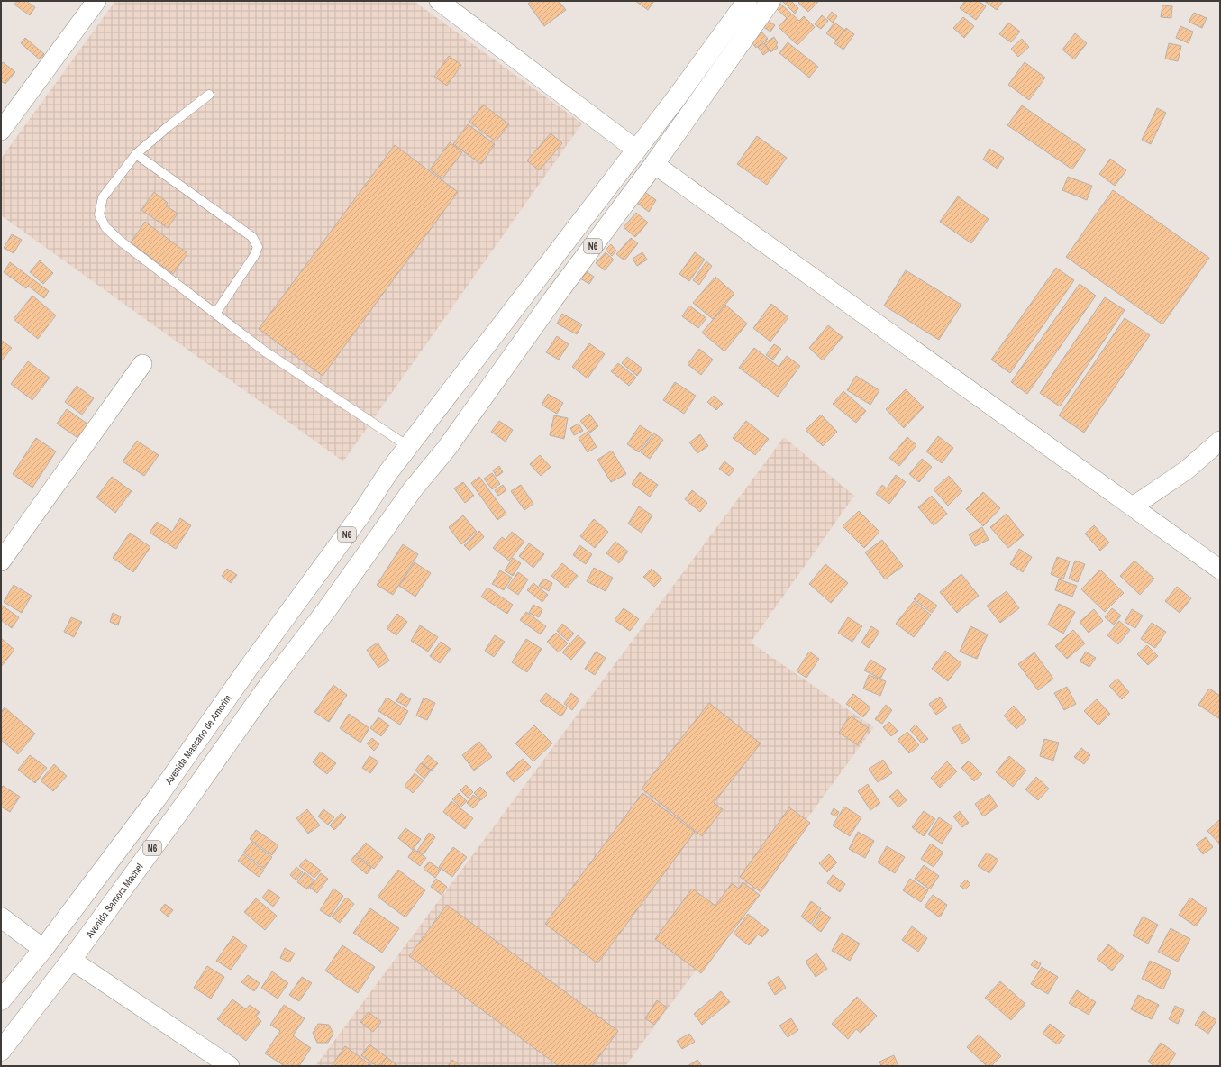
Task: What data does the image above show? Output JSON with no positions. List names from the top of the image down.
{
  "streets": {
    "main road": ["N6", "Avenida Massano de Amorim", "Avenida Samora Machel"]
  },
  "crossings": [
    ["N6", "Avenida Massano de Amorim"],
    ["N6", "Avenida Samora Machel"]
  ]
}
